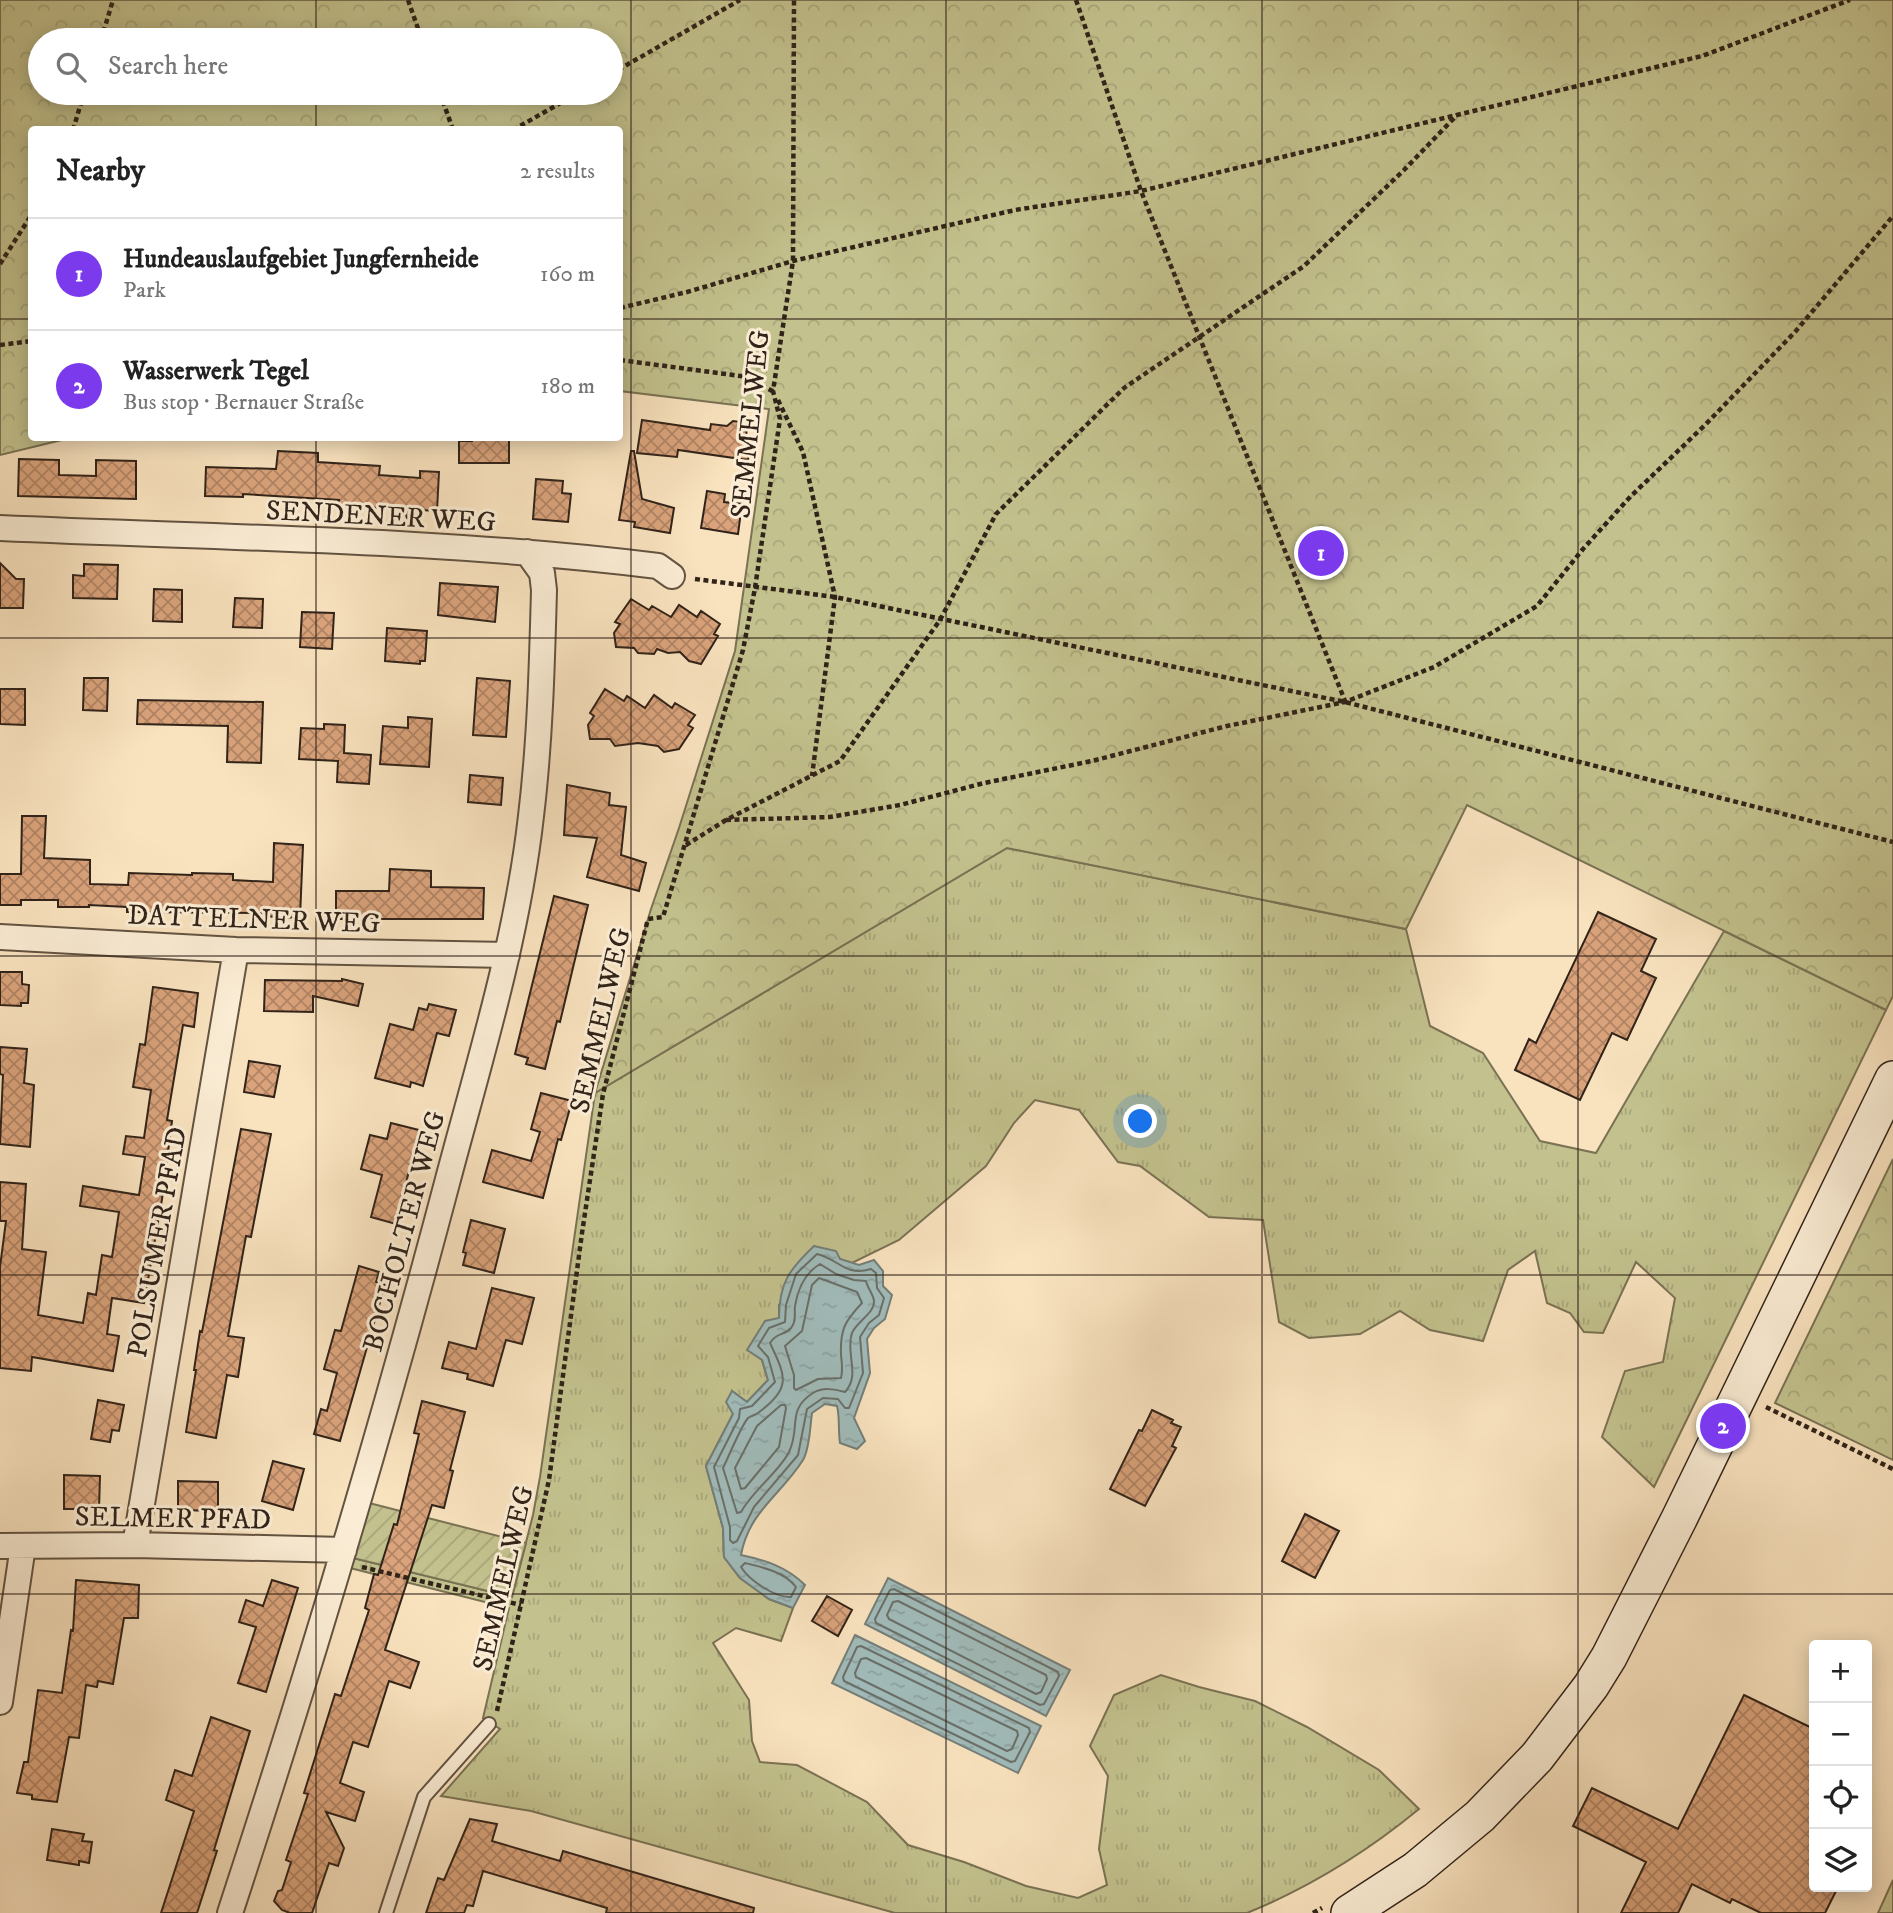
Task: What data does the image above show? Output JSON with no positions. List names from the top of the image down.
{
  "streets": {
    "street": [
      "SENDENER WEG",
      "DATTELNER WEG",
      "BOCHOLTER WEG",
      "POLSUMER PFAD",
      "SELMER PFAD"
    ],
    "path": ["SEMMELWEG"]
  },
  "crossings": [
    ["SENDENER WEG", "BOCHOLTER WEG"],
    ["DATTELNER WEG", "BOCHOLTER WEG"],
    ["DATTELNER WEG", "POLSUMER PFAD"],
    ["BOCHOLTER WEG", "SELMER PFAD"],
    ["POLSUMER PFAD", "SELMER PFAD"]
  ],
  "page": {
    "search": "Search here",
    "heading": ["Nearby", "2 results"],
    "list": [
      {
        "mark": "1",
        "name": "Hundeauslaufgebiet Jungfernheide",
        "note": "Park",
        "value": "160 m"
      },
      {
        "mark": "2",
        "name": "Wasserwerk Tegel",
        "note": "Bus stop · Bernauer Straße",
        "value": "180 m"
      }
    ],
    "pins": ["1", "2"],
    "map_buttons": ["+", "−"]
  }
}
